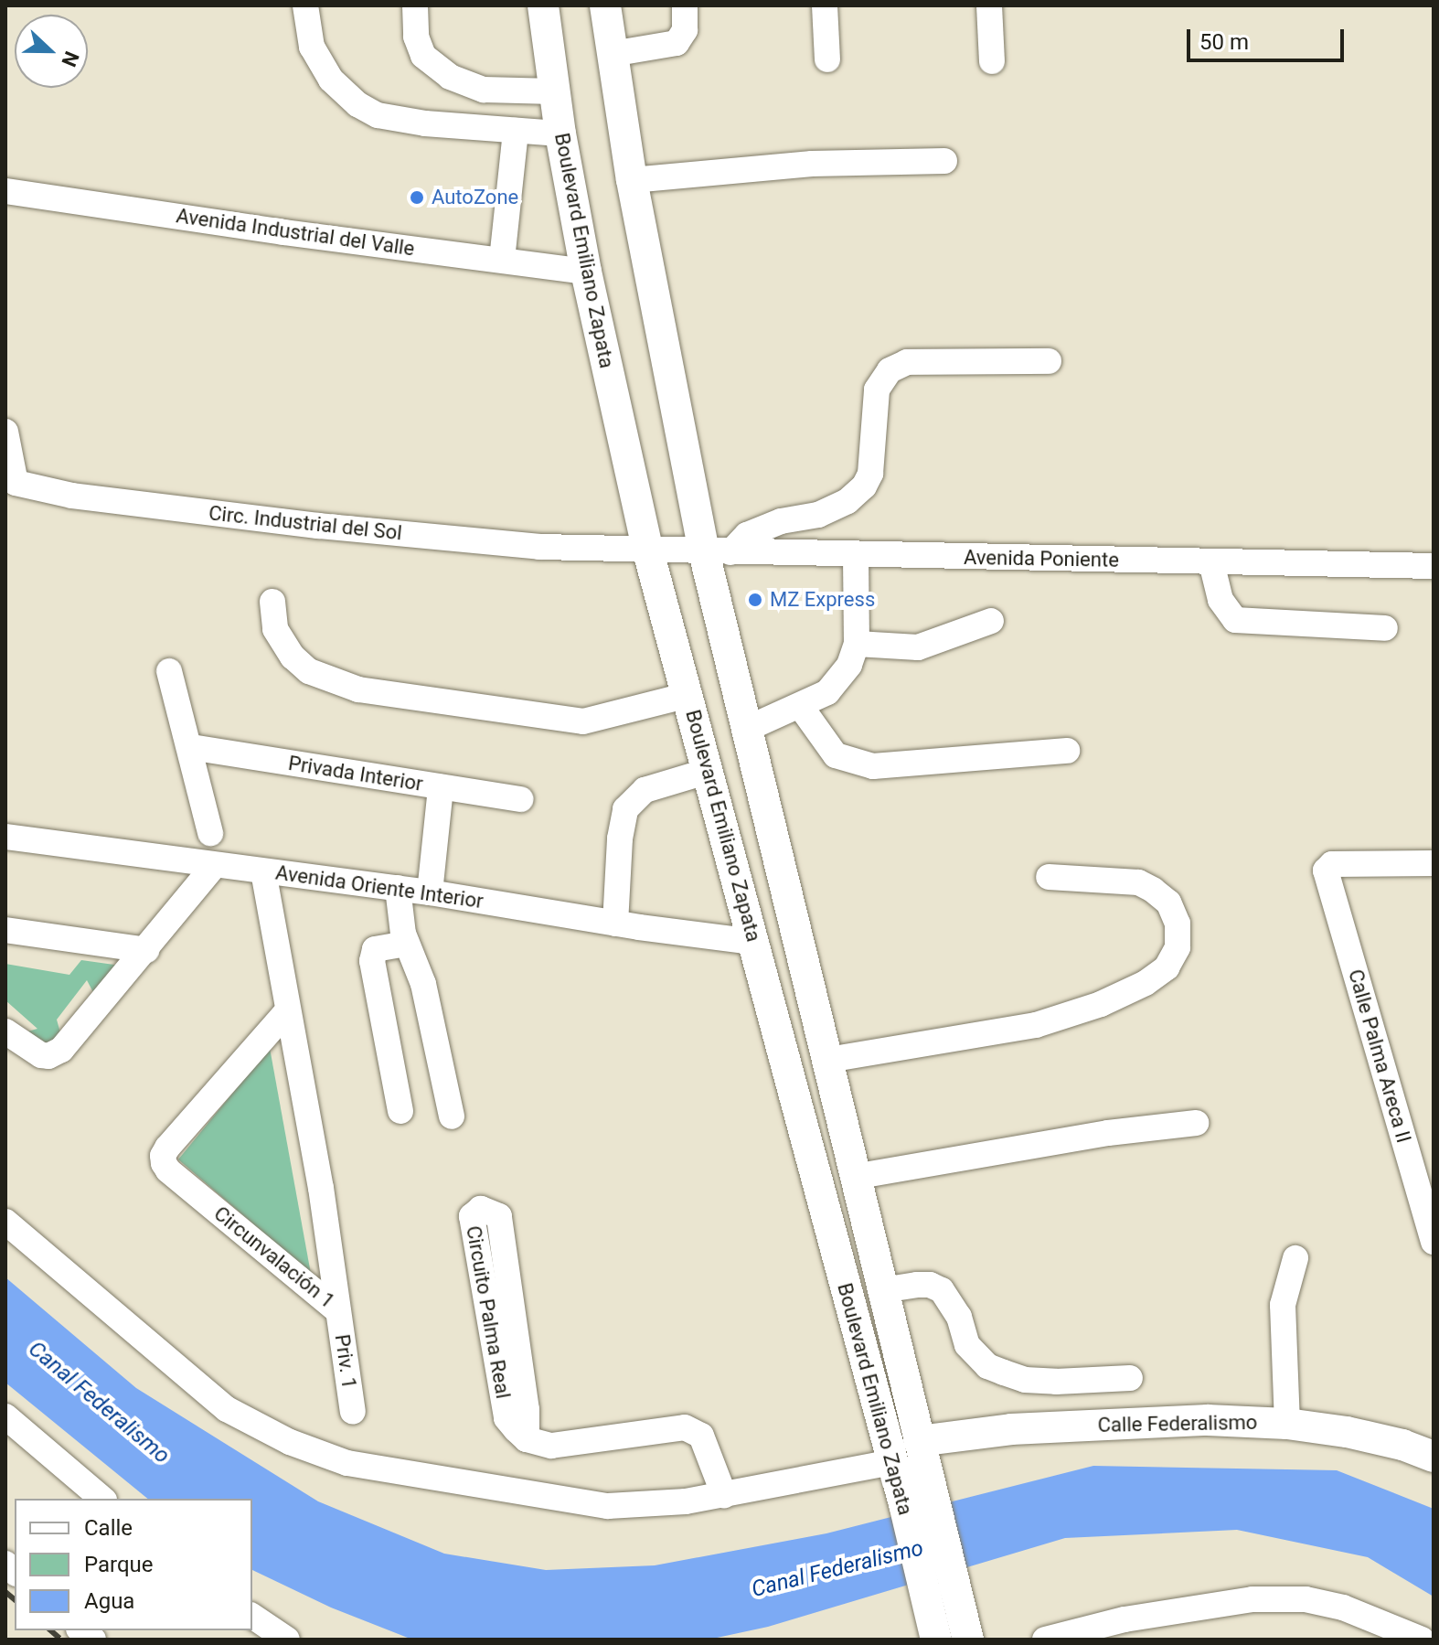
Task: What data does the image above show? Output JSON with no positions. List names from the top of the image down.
{
  "streets": {
    "main road": ["Boulevard Emiliano Zapata", "Calle Federalismo"],
    "street": [
      "Avenida Industrial del Valle",
      "Circ. Industrial del Sol",
      "Avenida Poniente",
      "Privada Interior",
      "Avenida Oriente Interior",
      "Calle Palma Areca II",
      "Circunvalación 1",
      "Circuito Palma Real",
      "Priv. 1"
    ]
  },
  "crossings": [
    ["Avenida Industrial del Valle", "Boulevard Emiliano Zapata"],
    ["Boulevard Emiliano Zapata", "Circ. Industrial del Sol"],
    ["Boulevard Emiliano Zapata", "Avenida Poniente"],
    ["Boulevard Emiliano Zapata", "Avenida Oriente Interior"],
    ["Boulevard Emiliano Zapata", "Calle Federalismo"],
    ["Circ. Industrial del Sol", "Avenida Poniente"],
    ["Avenida Oriente Interior", "Circunvalación 1"],
    ["Circunvalación 1", "Priv. 1"]
  ],
  "water": ["Canal Federalismo"],
  "places": ["AutoZone", "MZ Express"],
  "legend": ["Calle", "Parque", "Agua"],
  "scale_bar": "50 m",
  "north": "right"
}
